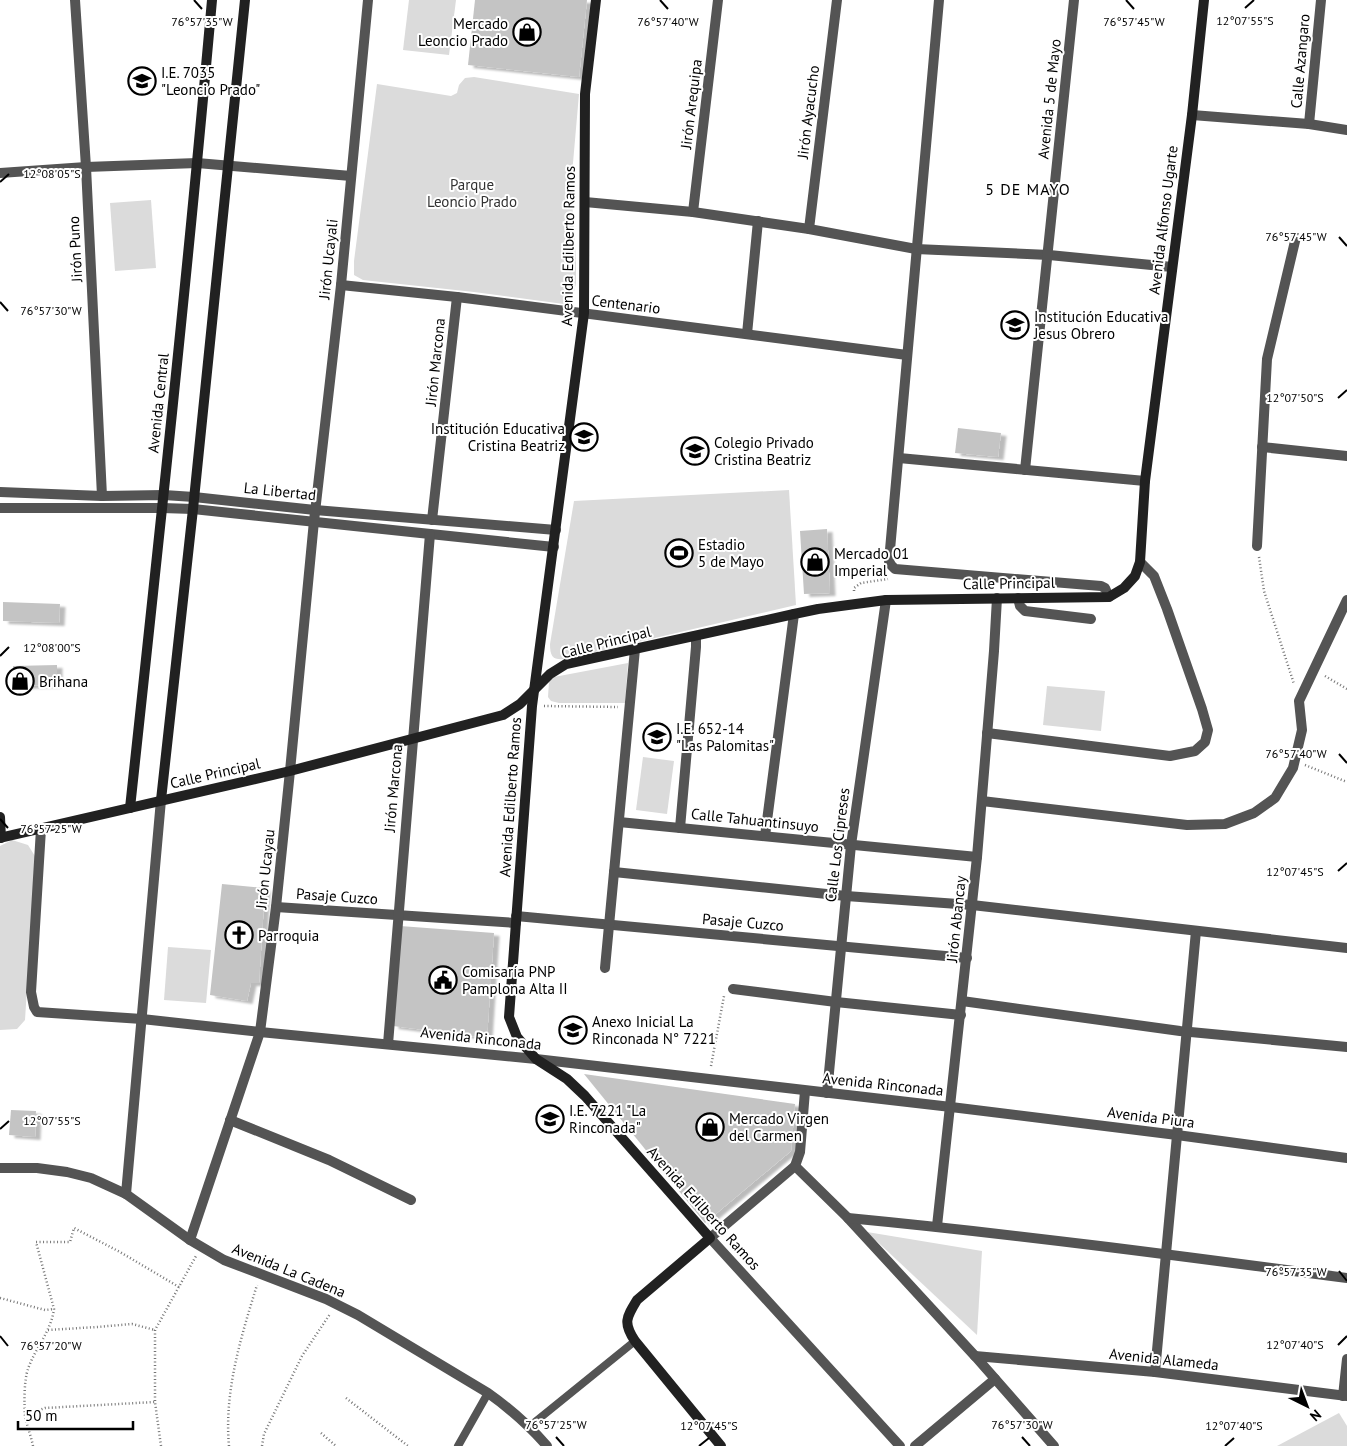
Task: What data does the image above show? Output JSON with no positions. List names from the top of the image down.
{
  "streets": {
    "street": [
      "Calle Azangaro",
      "Avenida 5 de Mayo",
      "Jirón Arequipa",
      "Jirón Ayacucho",
      "Avenida Alfonso Ugarte",
      "Avenida Edilberto Ramos",
      "Jirón Puno",
      "Jirón Ucayali",
      "Centenario",
      "Jirón Marcona",
      "Avenida Central",
      "La Libertad",
      "Calle Principal",
      "Calle Tahuantinsuyo",
      "Calle Los Cipreses",
      "Jirón Ucayau",
      "Pasaje Cuzco",
      "Jirón Abancay",
      "Avenida Rinconada",
      "Avenida Piura",
      "Avenida La Cadena",
      "Avenida Alameda"
    ]
  },
  "crossings": [
    ["Avenida Edilberto Ramos", "Centenario"],
    ["Avenida Edilberto Ramos", "La Libertad"],
    ["Avenida Edilberto Ramos", "Calle Principal"],
    ["Avenida Edilberto Ramos", "Pasaje Cuzco"],
    ["Avenida Edilberto Ramos", "Avenida Rinconada"],
    ["Jirón Puno", "La Libertad"],
    ["Jirón Ucayali", "Centenario"],
    ["Jirón Ucayali", "La Libertad"],
    ["Jirón Ucayali", "Jirón Ucayau"],
    ["Centenario", "Jirón Marcona"],
    ["Jirón Marcona", "La Libertad"],
    ["Jirón Marcona", "Calle Principal"],
    ["Jirón Marcona", "Pasaje Cuzco"],
    ["Jirón Marcona", "Avenida Rinconada"],
    ["Avenida Central", "La Libertad"],
    ["Avenida Central", "Calle Principal"],
    ["La Libertad", "Jirón Ucayau"],
    ["Calle Principal", "Calle Los Cipreses"],
    ["Calle Principal", "Jirón Ucayau"],
    ["Calle Principal", "Jirón Abancay"],
    ["Calle Principal", "Avenida Rinconada"],
    ["Calle Tahuantinsuyo", "Calle Los Cipreses"],
    ["Calle Tahuantinsuyo", "Jirón Abancay"],
    ["Calle Los Cipreses", "Pasaje Cuzco"],
    ["Calle Los Cipreses", "Avenida Rinconada"],
    ["Jirón Ucayau", "Pasaje Cuzco"],
    ["Jirón Ucayau", "Avenida Rinconada"],
    ["Jirón Ucayau", "Avenida La Cadena"],
    ["Pasaje Cuzco", "Jirón Abancay"],
    ["Jirón Abancay", "Avenida Rinconada"],
    ["Jirón Abancay", "Avenida Piura"],
    ["Avenida Rinconada", "Avenida Piura"]
  ],
  "districts": ["5 DE MAYO"],
  "parks": ["Parque Leoncio Prado"],
  "places": {
    "shop": [
      "Mercado Leoncio Prado",
      "Mercado 01 Imperial",
      "Brihana",
      "Mercado Virgen del Carmen"
    ],
    "school or university": [
      "I.E. 7035 \"Leoncio Prado\"",
      "Institución Educativa Jesus Obrero",
      "Institución Educativa Cristina Beatriz",
      "Colegio Privado Cristina Beatriz",
      "I.E. 652-14 \"Las Palomitas\"",
      "Anexo Inicial La Rinconada N° 7221",
      "I.E. 7221 \"La Rinconada\""
    ],
    "sports": ["Estadio 5 de Mayo"],
    "church": ["Parroquia"],
    "public building": ["Comisaría PNP Pamplona Alta II"]
  },
  "scale_bar": "50 m",
  "north": "bottom right",
  "coordinates": [
    "12°07'55\"S",
    "76°57'35\"W",
    "76°57'40\"W",
    "76°57'45\"W",
    "12°08'05\"S",
    "76°57'30\"W",
    "12°07'50\"S",
    "12°08'00\"S",
    "76°57'25\"W",
    "12°07'45\"S",
    "12°07'40\"S",
    "76°57'20\"W"
  ]
}
